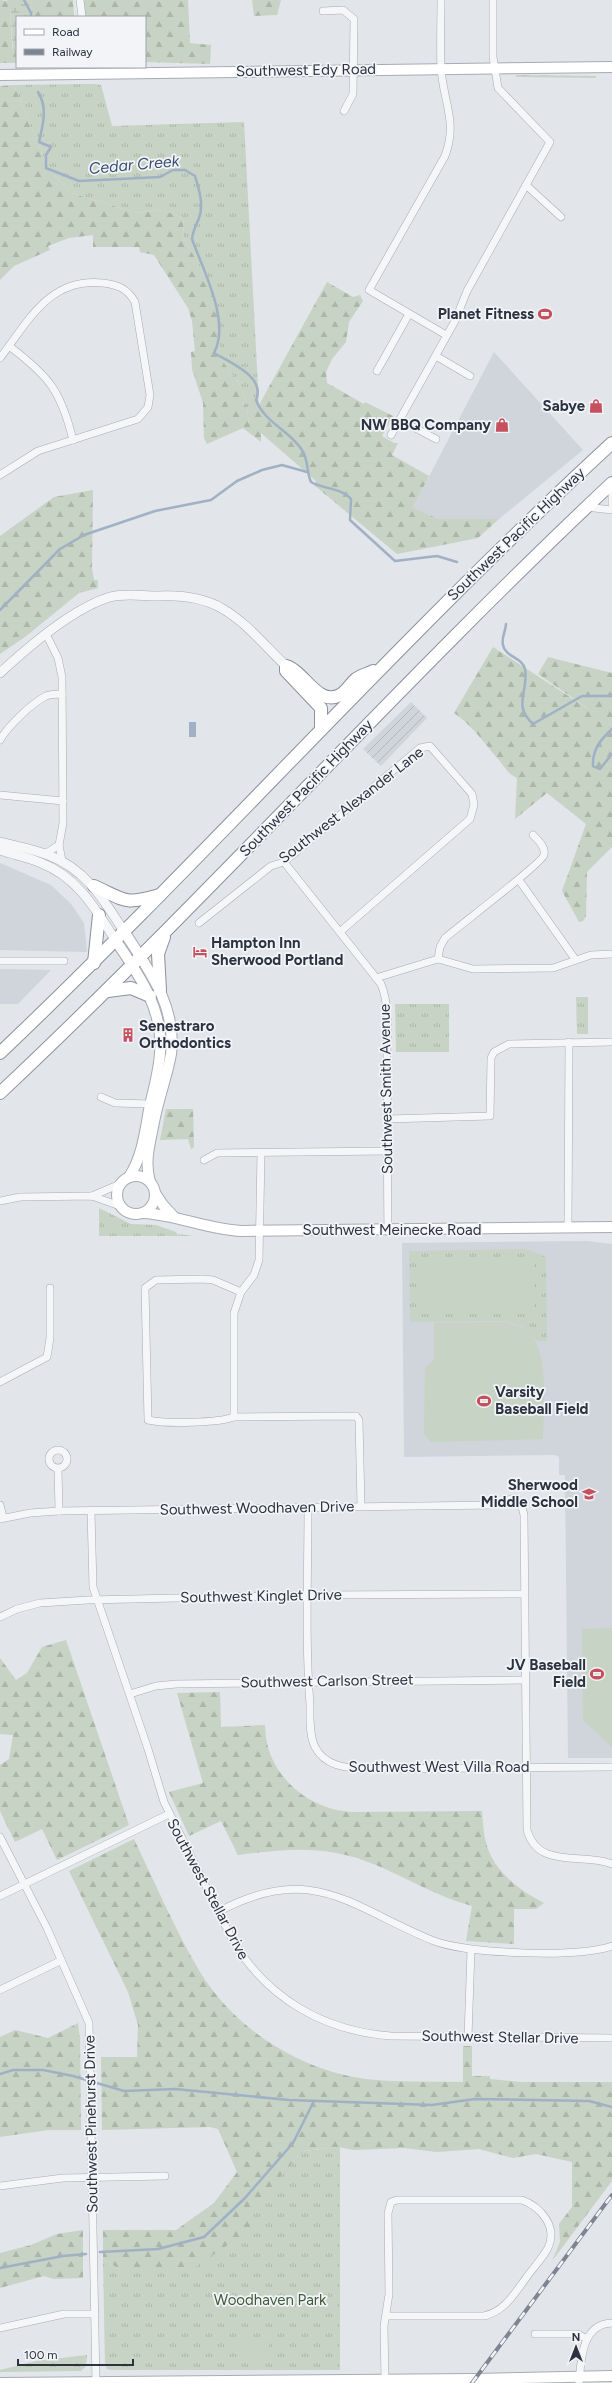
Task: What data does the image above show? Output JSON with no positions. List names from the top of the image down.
{
  "streets": {
    "highway": ["Southwest Pacific Highway"],
    "main road": ["Southwest Edy Road", "Southwest Meinecke Road"],
    "street": [
      "Southwest Alexander Lane",
      "Southwest Smith Avenue",
      "Southwest Woodhaven Drive",
      "Southwest Kinglet Drive",
      "Southwest Carlson Street",
      "Southwest West Villa Road",
      "Southwest Stellar Drive",
      "Southwest Pinehurst Drive"
    ]
  },
  "crossings": [
    ["Southwest Alexander Lane", "Southwest Smith Avenue"],
    ["Southwest Smith Avenue", "Southwest Meinecke Road"],
    ["Southwest Woodhaven Drive", "Southwest Kinglet Drive"],
    ["Southwest Woodhaven Drive", "Southwest West Villa Road"],
    ["Southwest Woodhaven Drive", "Southwest Stellar Drive"],
    ["Southwest Kinglet Drive", "Southwest West Villa Road"],
    ["Southwest Kinglet Drive", "Southwest Stellar Drive"],
    ["Southwest Carlson Street", "Southwest West Villa Road"],
    ["Southwest Carlson Street", "Southwest Stellar Drive"]
  ],
  "water": ["Cedar Creek"],
  "parks": ["Woodhaven Park"],
  "places": {
    "sports": ["Planet Fitness", "Varsity Baseball Field", "JV Baseball Field"],
    "shop": ["Sabye", "NW BBQ Company"],
    "hotel": ["Hampton Inn Sherwood Portland"],
    "building": ["Senestraro Orthodontics"],
    "school or university": ["Sherwood Middle School"]
  },
  "legend": ["Road", "Railway"],
  "scale_bar": "100 m",
  "north": "top"
}
